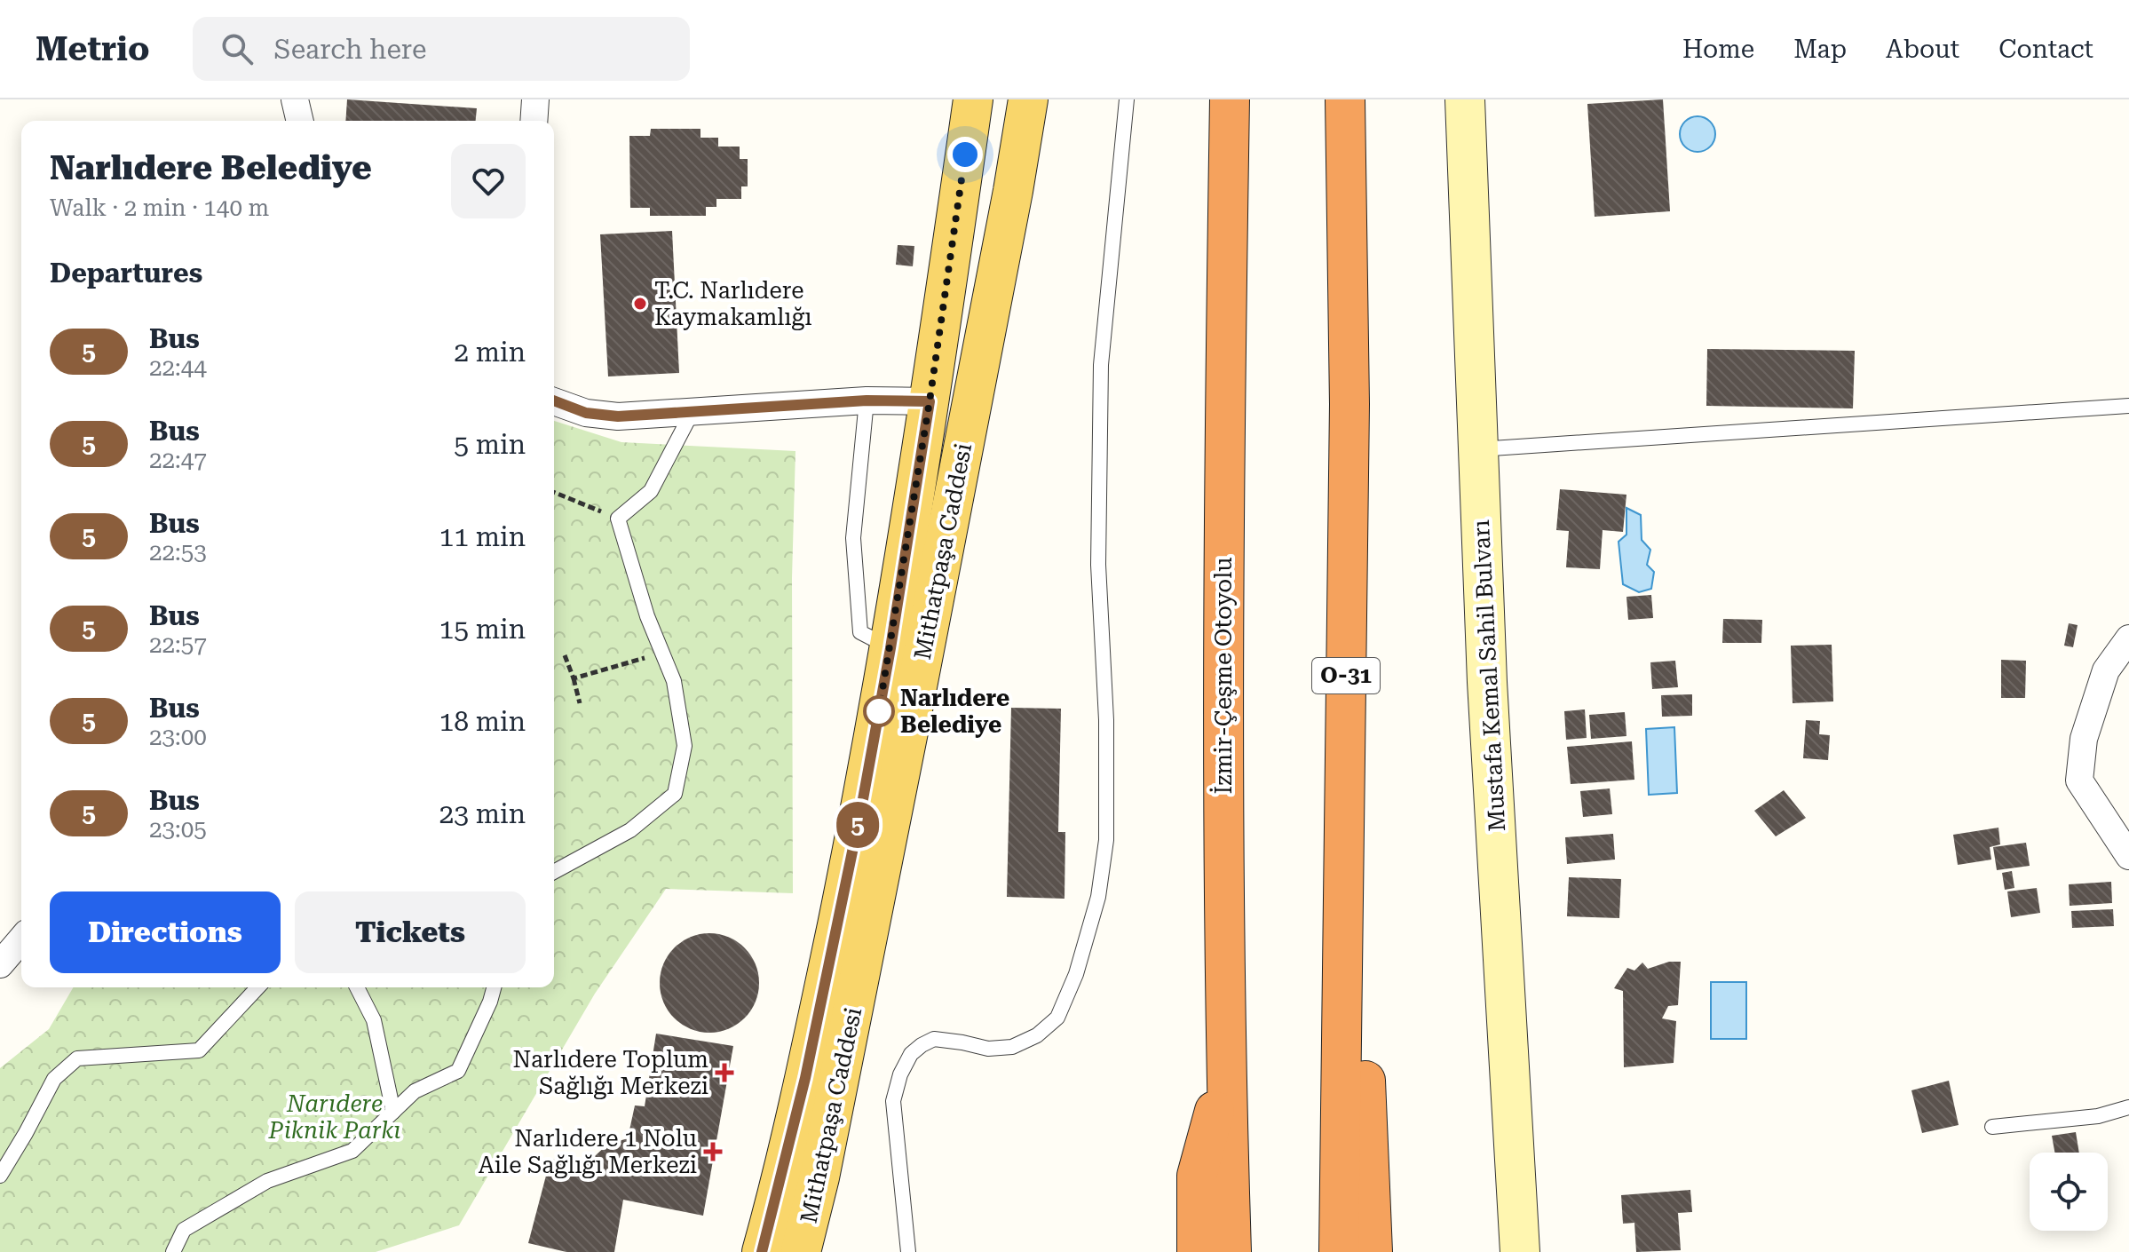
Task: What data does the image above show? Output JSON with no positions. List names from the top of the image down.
{
  "streets": {
    "highway": ["İzmir-Çeşme Otoyolu", "O-31"],
    "main road": ["Mithatpaşa Caddesi", "Mustafa Kemal Sahil Bulvarı"]
  },
  "parks": ["Narıdere Piknik Parkı"],
  "places": {
    "other": ["T.C. Narlıdere Kaymakamlığı", "Narlıdere Belediye"],
    "health": ["Narlıdere Toplum Sağlığı Merkezi", "Narlıdere 1 Nolu Aile Sağlığı Merkezi"]
  },
  "lines": ["bus line 5"],
  "page": {
    "header": "Metrio",
    "search": "Search here",
    "nav": [
      "Home",
      "Map",
      "About",
      "Contact"
    ],
    "on_map": "5",
    "heading": [
      ["Narlıdere Belediye", "Walk · 2 min · 140 m"],
      "Departures"
    ],
    "list": [
      {
        "mark": "5",
        "name": "Bus",
        "note": "22:44",
        "value": "2 min"
      },
      {
        "mark": "5",
        "name": "Bus",
        "note": "22:47",
        "value": "5 min"
      },
      {
        "mark": "5",
        "name": "Bus",
        "note": "22:53",
        "value": "11 min"
      },
      {
        "mark": "5",
        "name": "Bus",
        "note": "22:57",
        "value": "15 min"
      },
      {
        "mark": "5",
        "name": "Bus",
        "note": "23:00",
        "value": "18 min"
      },
      {
        "mark": "5",
        "name": "Bus",
        "note": "23:05",
        "value": "23 min"
      }
    ],
    "buttons": ["Directions", "Tickets"]
  }
}
